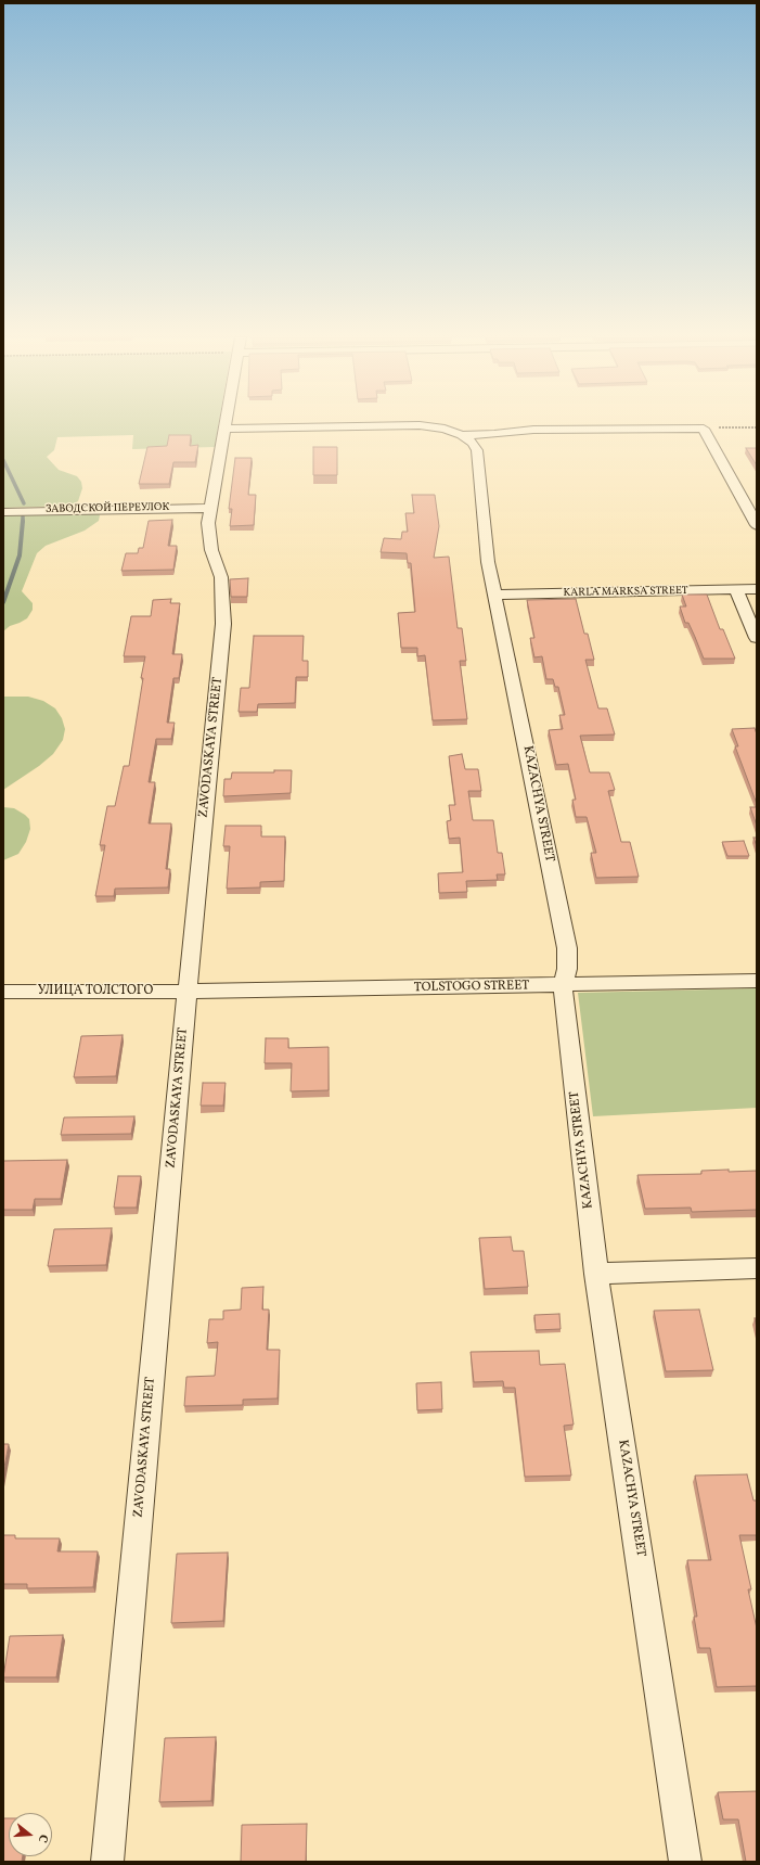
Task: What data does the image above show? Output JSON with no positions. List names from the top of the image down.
{
  "streets": {
    "street": [
      "ЗАВОДСКОЙ ПЕРЕУЛОК",
      "KARLA MARKSA STREET",
      "ZAVODASKAYA STREET",
      "KAZACHYA STREET",
      "TOLSTOGO STREET",
      "УЛИЦА ТОЛСТОГО"
    ]
  },
  "crossings": [
    ["ЗАВОДСКОЙ ПЕРЕУЛОК", "ZAVODASKAYA STREET"],
    ["KARLA MARKSA STREET", "KAZACHYA STREET"],
    ["ZAVODASKAYA STREET", "TOLSTOGO STREET"],
    ["ZAVODASKAYA STREET", "УЛИЦА ТОЛСТОГО"],
    ["KAZACHYA STREET", "TOLSTOGO STREET"],
    ["TOLSTOGO STREET", "УЛИЦА ТОЛСТОГО"]
  ],
  "north": "right"
}
